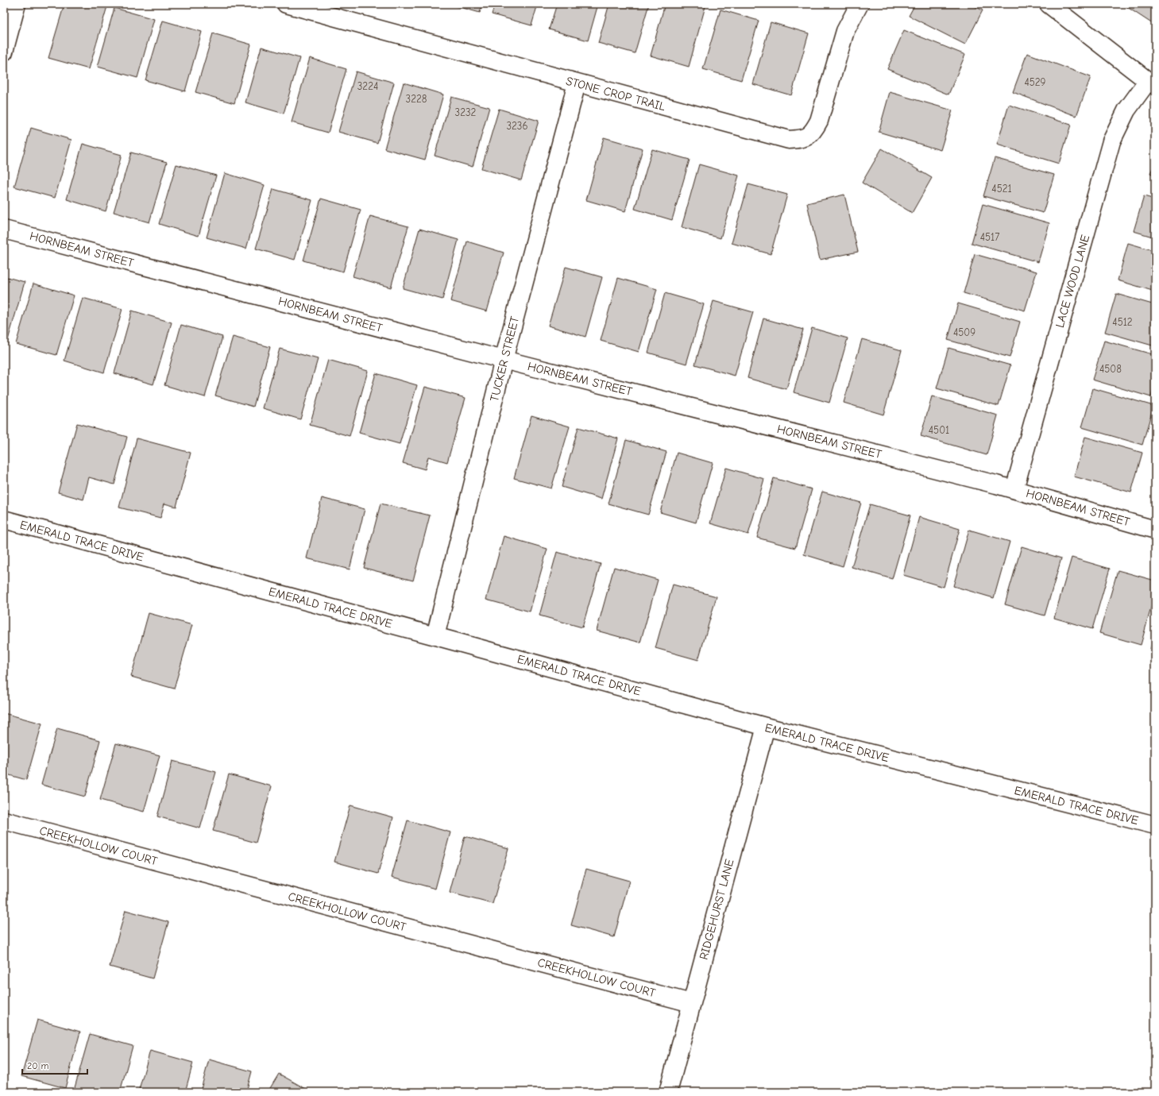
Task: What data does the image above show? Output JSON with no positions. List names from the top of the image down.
{
  "streets": {
    "street": [
      "STONE CROP TRAIL",
      "HORNBEAM STREET",
      "LACE WOOD LANE",
      "TUCKER STREET",
      "EMERALD TRACE DRIVE",
      "CREEKHOLLOW COURT",
      "RIDGEHURST LANE"
    ]
  },
  "crossings": [
    ["STONE CROP TRAIL", "TUCKER STREET"],
    ["HORNBEAM STREET", "LACE WOOD LANE"],
    ["HORNBEAM STREET", "TUCKER STREET"],
    ["TUCKER STREET", "EMERALD TRACE DRIVE"],
    ["EMERALD TRACE DRIVE", "RIDGEHURST LANE"],
    ["CREEKHOLLOW COURT", "RIDGEHURST LANE"]
  ],
  "house_numbers": [
    "4529",
    "3224",
    "3228",
    "3232",
    "3236",
    "4521",
    "4517",
    "4512",
    "4509",
    "4508",
    "4501"
  ],
  "scale_bar": "20 m"
}
